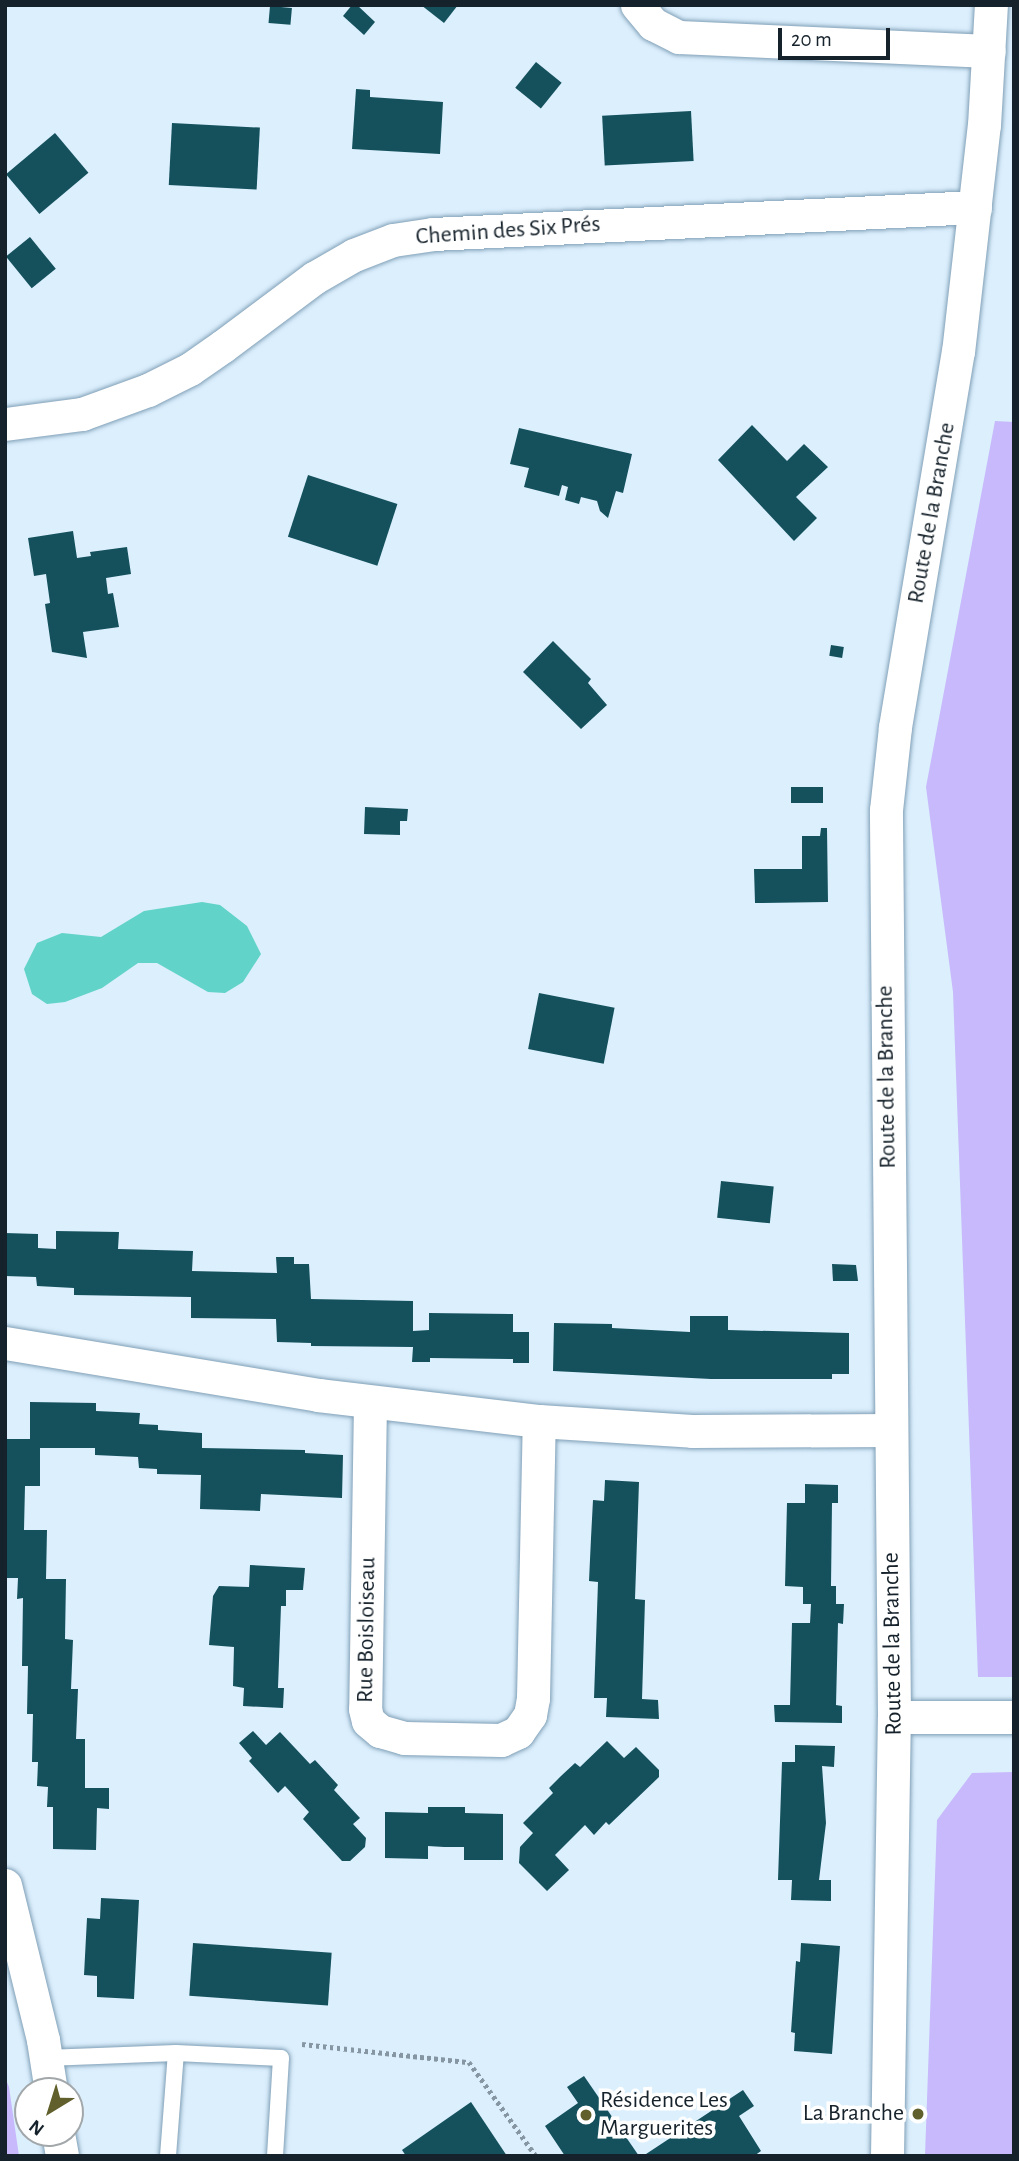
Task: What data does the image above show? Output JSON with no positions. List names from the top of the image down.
{
  "streets": {
    "street": ["Chemin des Six Prés", "Route de la Branche", "Rue Boisloiseau"]
  },
  "crossings": [
    ["Chemin des Six Prés", "Route de la Branche"]
  ],
  "places": ["La Branche", "Résidence Les Marguerites"],
  "scale_bar": "20 m",
  "north": "bottom left"
}
